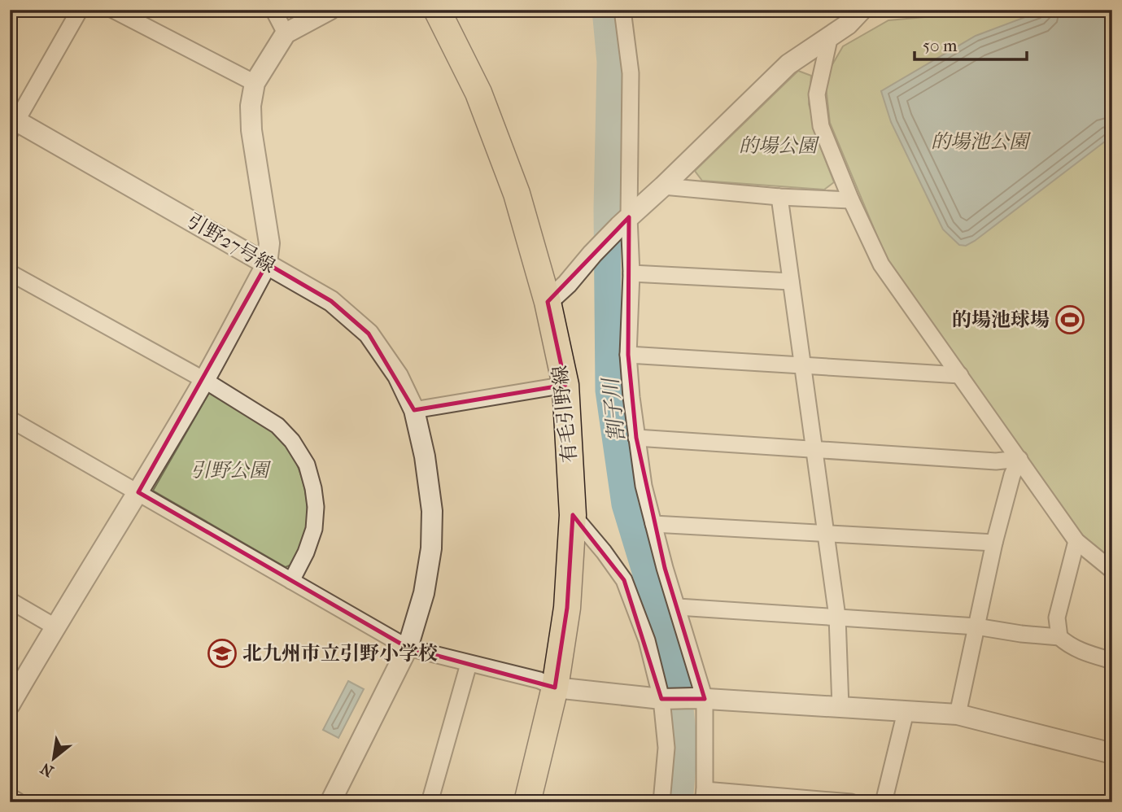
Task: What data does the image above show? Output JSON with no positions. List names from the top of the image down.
{
  "streets": {
    "main road": ["有毛引野線"],
    "street": ["引野27号線"]
  },
  "water": ["割子川"],
  "parks": ["的場池公園", "的場公園", "引野公園"],
  "places": {
    "sports": ["的場池球場"],
    "school or university": ["北九州市立引野小学校"]
  },
  "scale_bar": "50 m",
  "north": "bottom left"
}
